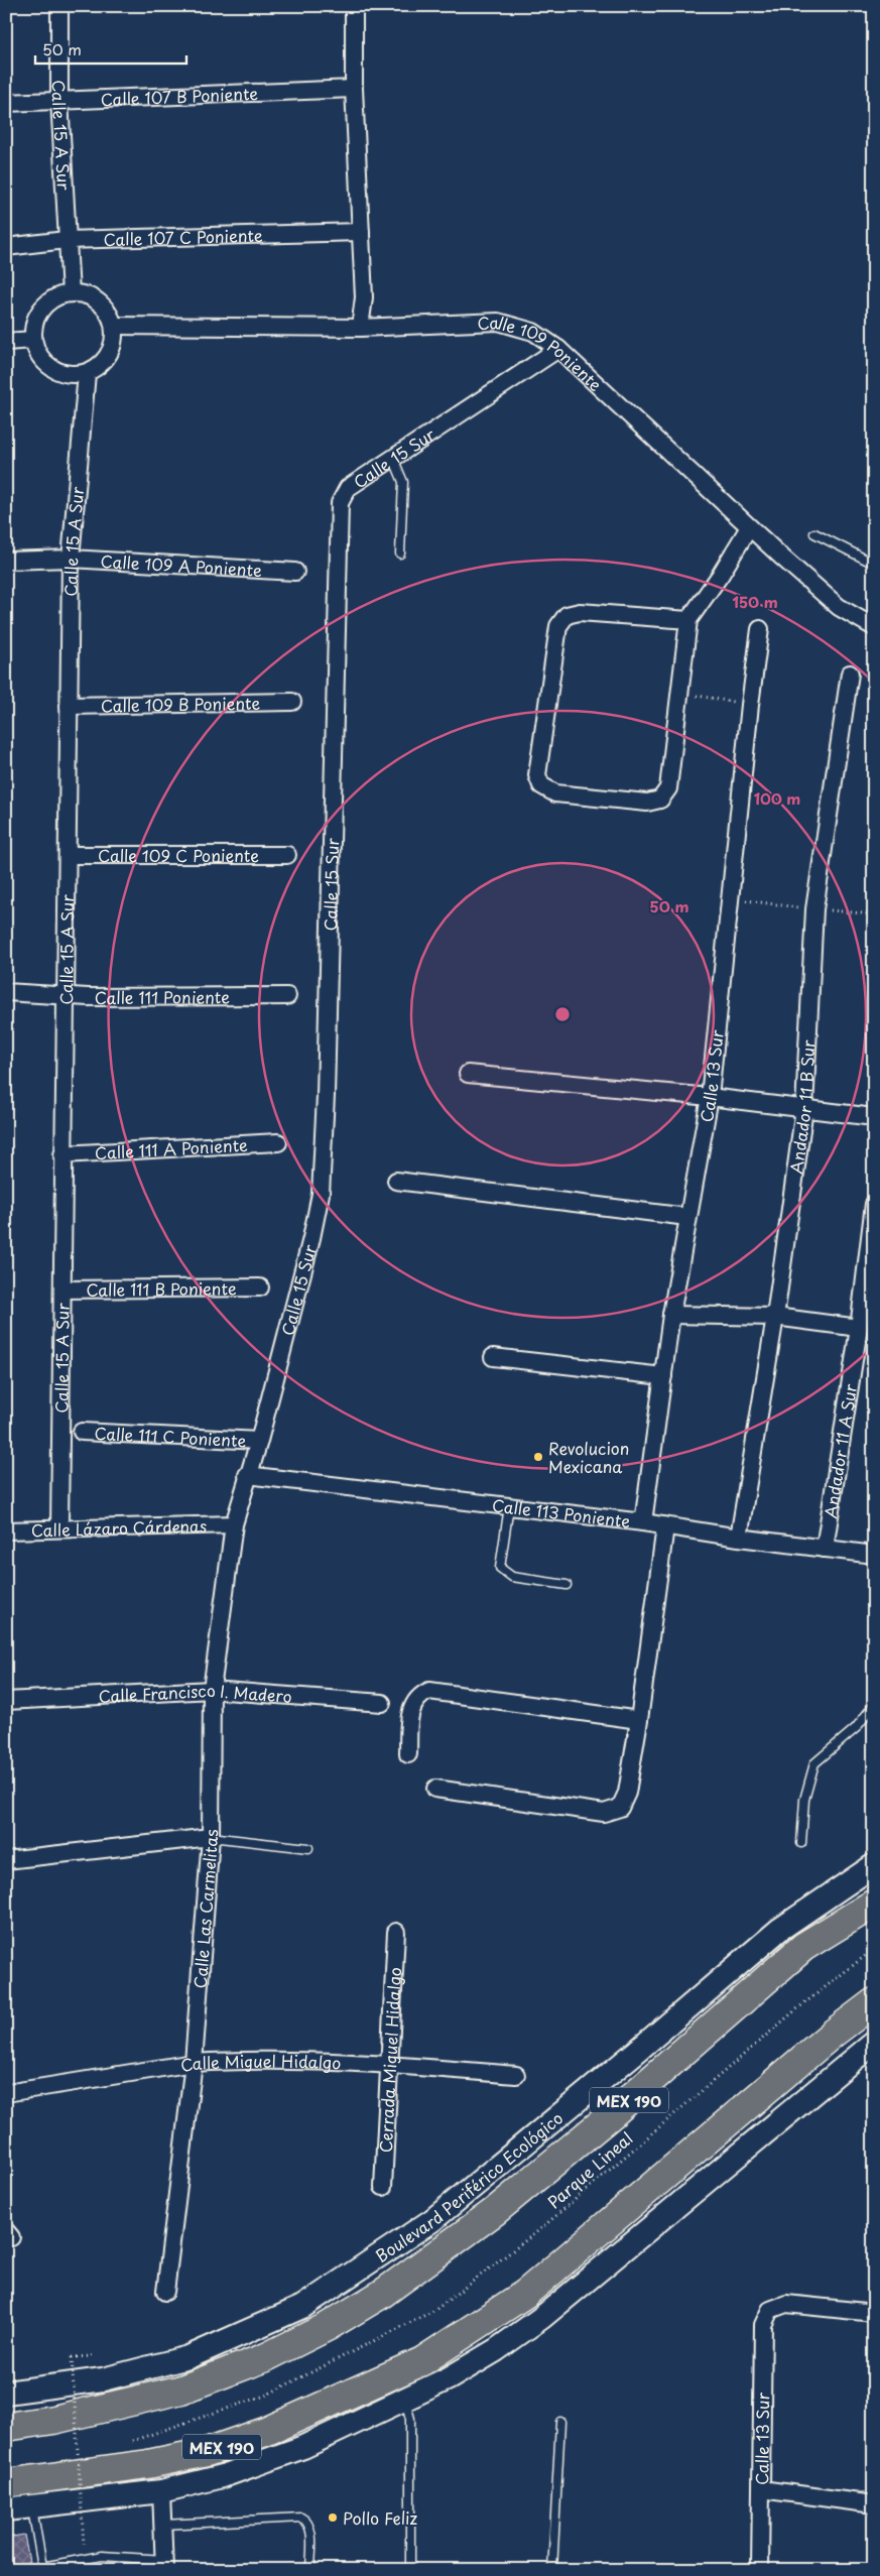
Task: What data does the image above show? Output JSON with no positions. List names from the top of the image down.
{
  "streets": {
    "highway": ["MEX 190", "Boulevard Periférico Ecológico"],
    "street": [
      "Calle 107 B Poniente",
      "Calle 15 A Sur",
      "Calle 107 C Poniente",
      "Calle 109 Poniente",
      "Calle 15 Sur",
      "Calle 109 A Poniente",
      "Calle 109 B Poniente",
      "Calle 109 C Poniente",
      "Calle 111 Poniente",
      "Calle 13 Sur",
      "Andador 11 B Sur",
      "Calle 111 A Poniente",
      "Calle 111 B Poniente",
      "Calle 111 C Poniente",
      "Andador 11 A Sur",
      "Calle 113 Poniente",
      "Calle Lázaro Cárdenas",
      "Calle Francisco I. Madero",
      "Calle Las Carmelitas",
      "Cerrada Miguel Hidalgo",
      "Calle Miguel Hidalgo"
    ],
    "path": ["Parque Lineal"]
  },
  "crossings": [
    ["Calle 107 B Poniente", "Calle 15 A Sur"],
    ["Calle 15 A Sur", "Calle 107 C Poniente"],
    ["Calle 15 A Sur", "Calle 109 Poniente"],
    ["Calle 15 A Sur", "Calle 109 A Poniente"],
    ["Calle 15 A Sur", "Calle 109 B Poniente"],
    ["Calle 15 A Sur", "Calle 109 C Poniente"],
    ["Calle 15 A Sur", "Calle 111 Poniente"],
    ["Calle 15 A Sur", "Calle 111 A Poniente"],
    ["Calle 15 A Sur", "Calle 111 B Poniente"],
    ["Calle 15 A Sur", "Calle Lázaro Cárdenas"],
    ["Calle 109 Poniente", "Calle 15 Sur"],
    ["Calle 15 Sur", "Calle 111 C Poniente"],
    ["Calle 15 Sur", "Calle 113 Poniente"],
    ["Calle 15 Sur", "Calle Lázaro Cárdenas"],
    ["Calle 15 Sur", "Calle Las Carmelitas"],
    ["Calle 13 Sur", "Calle 113 Poniente"],
    ["Andador 11 B Sur", "Calle 113 Poniente"],
    ["Andador 11 A Sur", "Calle 113 Poniente"],
    ["Calle Lázaro Cárdenas", "Calle Las Carmelitas"],
    ["Calle Francisco I. Madero", "Calle Las Carmelitas"],
    ["Calle Las Carmelitas", "Calle Miguel Hidalgo"],
    ["Cerrada Miguel Hidalgo", "Calle Miguel Hidalgo"]
  ],
  "places": ["Revolucion Mexicana", "Pollo Feliz"],
  "scale_bar": "50 m",
  "rings": ["150 m", "100 m", "50 m"]
}
